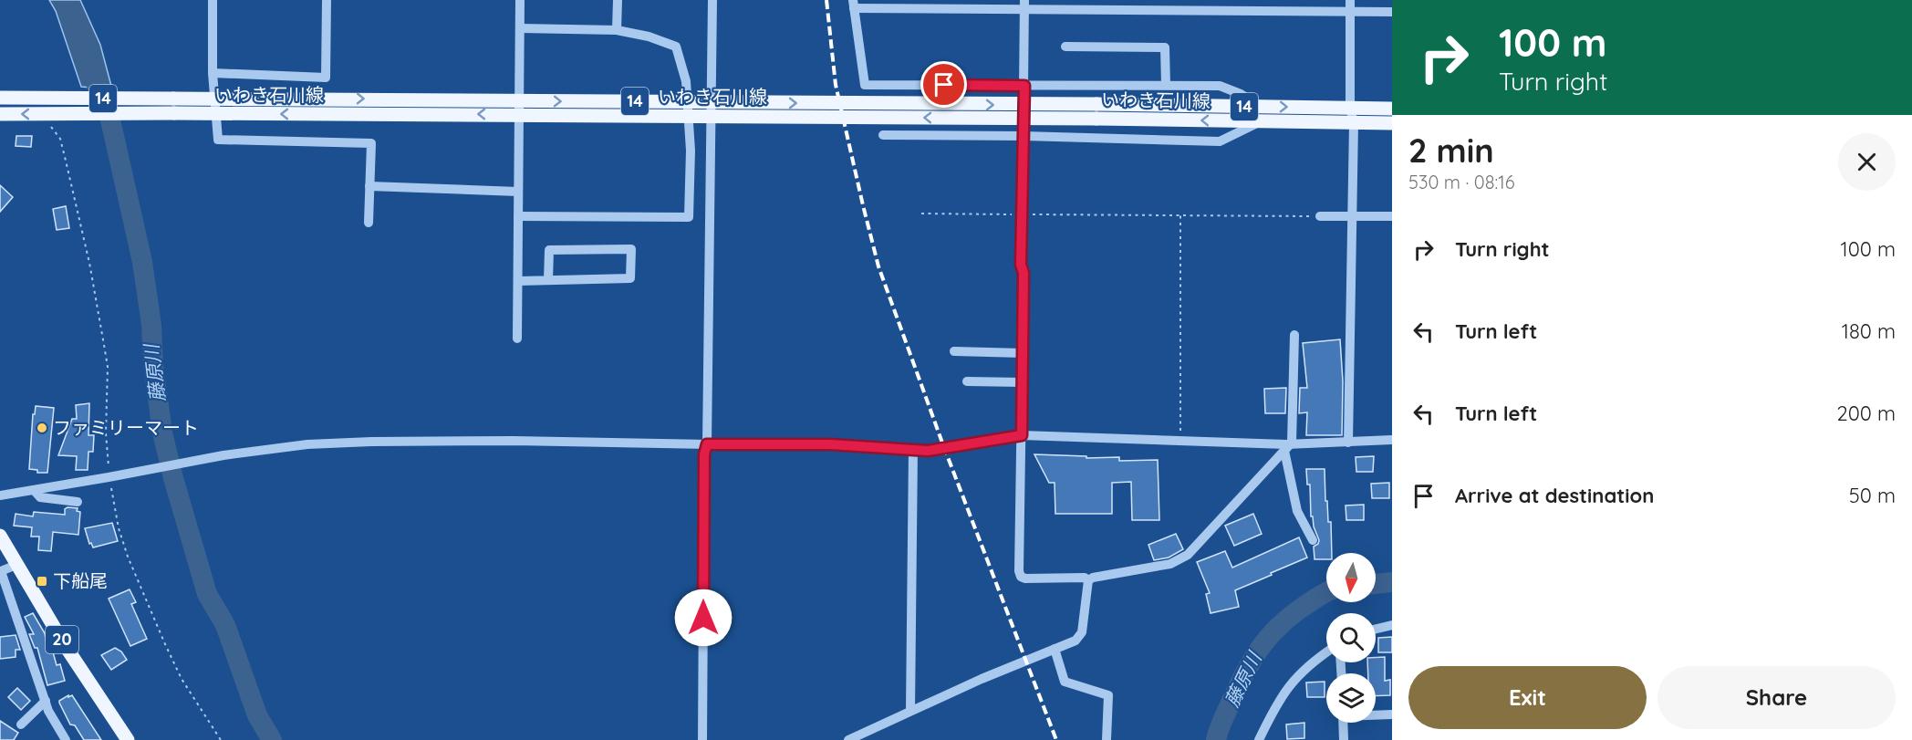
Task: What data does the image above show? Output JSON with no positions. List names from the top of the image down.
{
  "streets": {
    "main road": ["いわき石川線", "14", "20"]
  },
  "water": ["藤原川"],
  "places": {
    "other": ["ファミリーマート"],
    "transit": ["下船尾"]
  },
  "north": "bottom",
  "page": {
    "turn": ["100 m", "Turn right"],
    "heading": ["2 min", "530 m · 08:16"],
    "list": [
      {
        "name": "Turn right",
        "value": "100 m"
      },
      {
        "name": "Turn left",
        "value": "180 m"
      },
      {
        "name": "Turn left",
        "value": "200 m"
      },
      {
        "name": "Arrive at destination",
        "value": "50 m"
      }
    ],
    "buttons": ["Exit", "Share"]
  }
}
